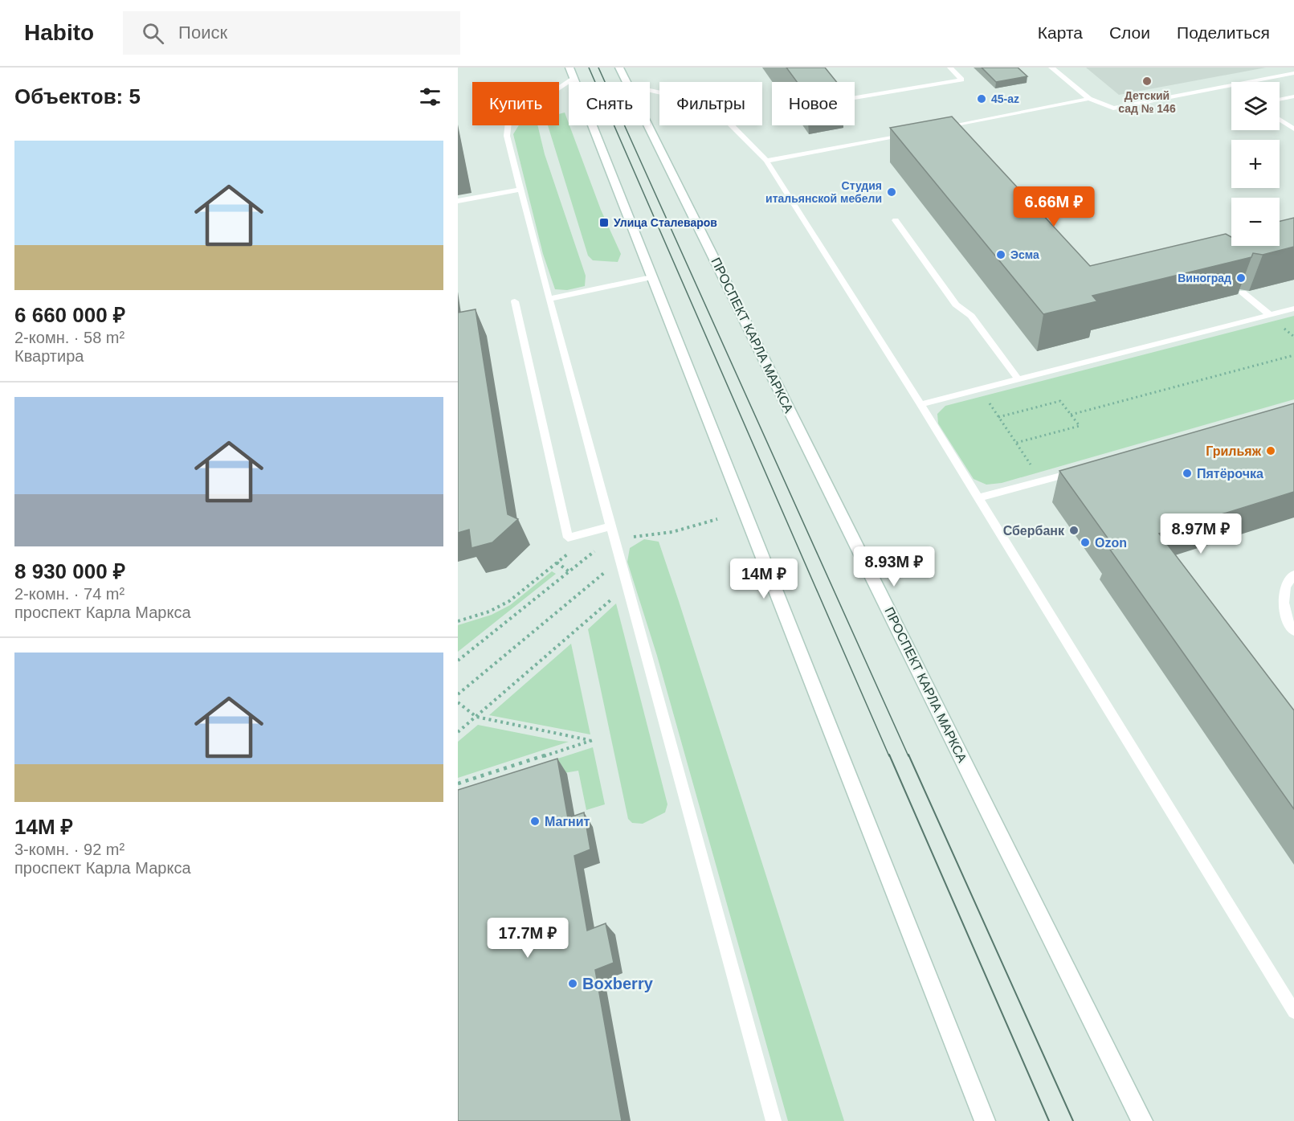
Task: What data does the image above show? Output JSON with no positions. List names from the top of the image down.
{
  "streets": {
    "main road": ["ПРОСПЕКТ КАРЛА МАРКСА"]
  },
  "places": {
    "other": [
      "Детский сад № 146",
      "45-az",
      "Студия итальянской мебели",
      "Эсма",
      "Виноград",
      "Грильяж",
      "Пятёрочка",
      "Сбербанк",
      "Ozon",
      "Магнит",
      "Boxberry"
    ],
    "transit": ["Улица Сталеваров"]
  },
  "page": {
    "header": "Habito",
    "search": "Поиск",
    "nav": ["Карта", "Слои", "Поделиться"],
    "heading": "Объектов: 5",
    "map_buttons": ["+", "−"],
    "chip": [
      "Купить",
      "Снять",
      "Фильтры",
      "Новое"
    ],
    "list": [
      {
        "name": "6 660 000 ₽",
        "note": "2-комн. · 58 m² · Квартира"
      },
      {
        "name": "8 930 000 ₽",
        "note": "2-комн. · 74 m² · проспект Карла Маркса"
      },
      {
        "name": "14M ₽",
        "note": "3-комн. · 92 m² · проспект Карла Маркса"
      }
    ],
    "price": [
      "6.66M ₽",
      "8.97M ₽",
      "8.93M ₽",
      "14M ₽",
      "17.7M ₽"
    ]
  }
}
